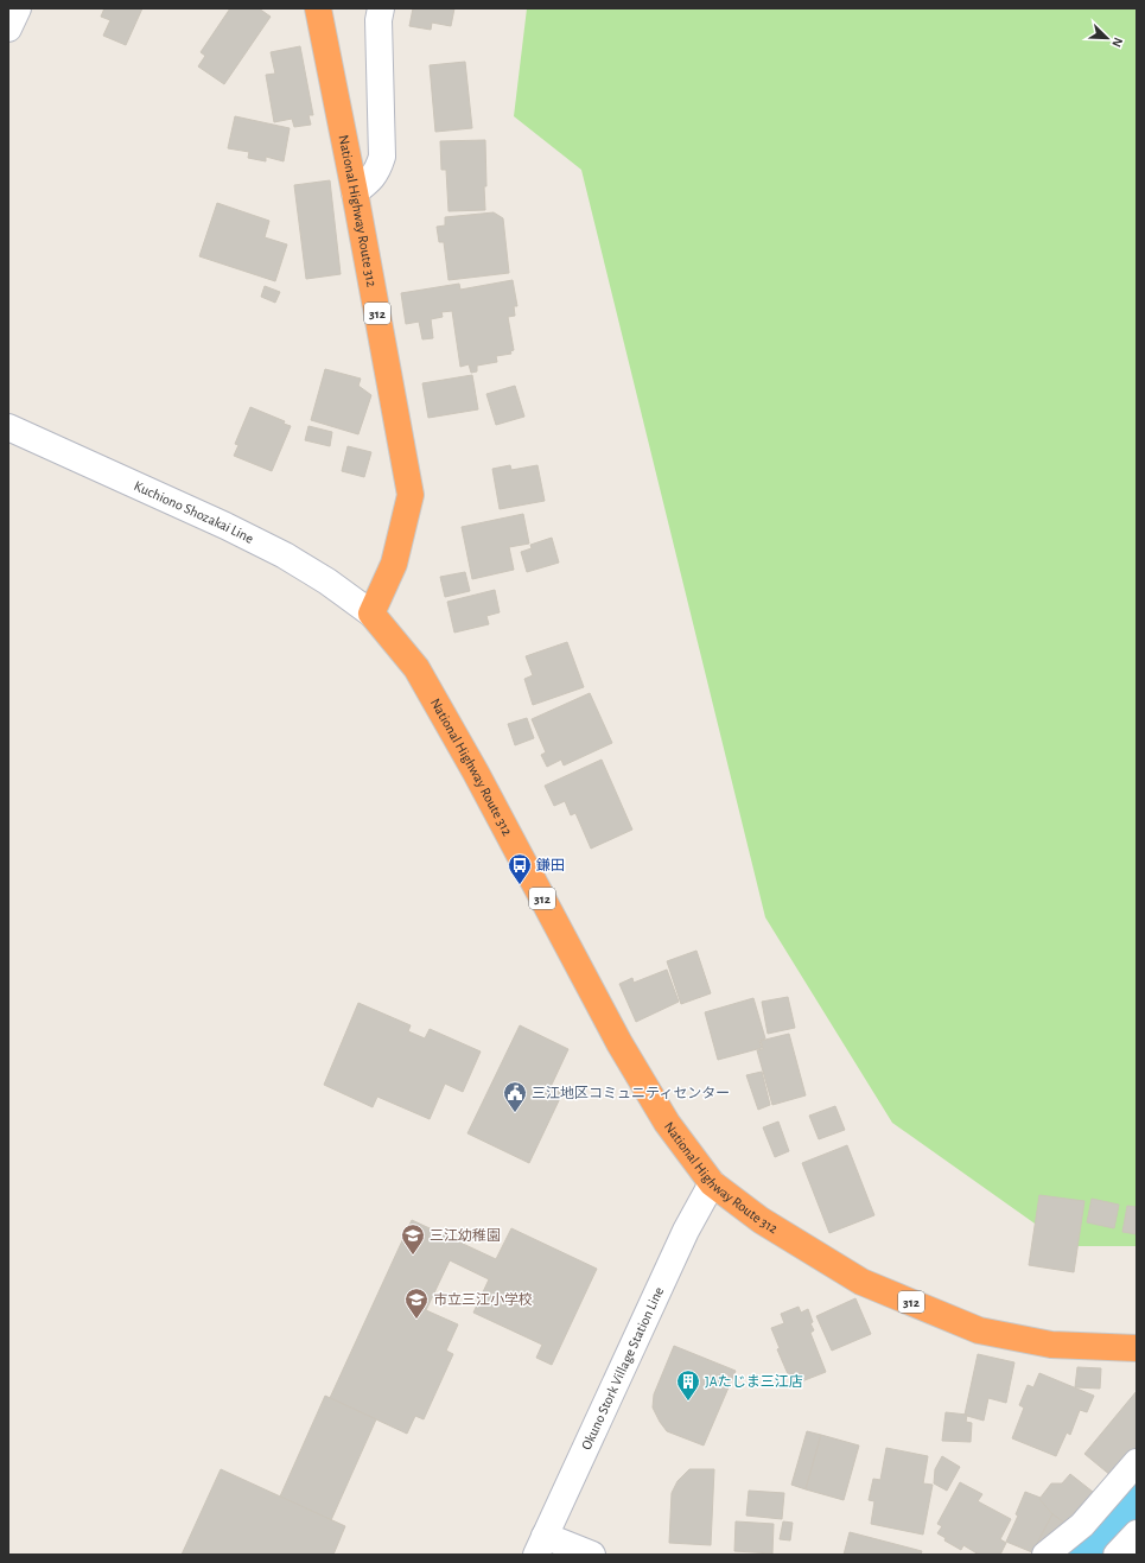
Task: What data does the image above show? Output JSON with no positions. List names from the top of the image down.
{
  "streets": {
    "highway": ["National Highway Route 312", "312"],
    "main road": ["Kuchiono Shozakai Line", "Okuno Stork Village Station Line"]
  },
  "crossings": [
    ["National Highway Route 312", "Kuchiono Shozakai Line"],
    ["National Highway Route 312", "Okuno Stork Village Station Line"]
  ],
  "places": {
    "bus stop": ["鎌田"],
    "public building": ["三江地区コミュニティセンター"],
    "school or university": ["三江幼稚園", "市立三江小学校"],
    "building": ["JAたじま三江店"]
  },
  "north": "bottom right"
}
